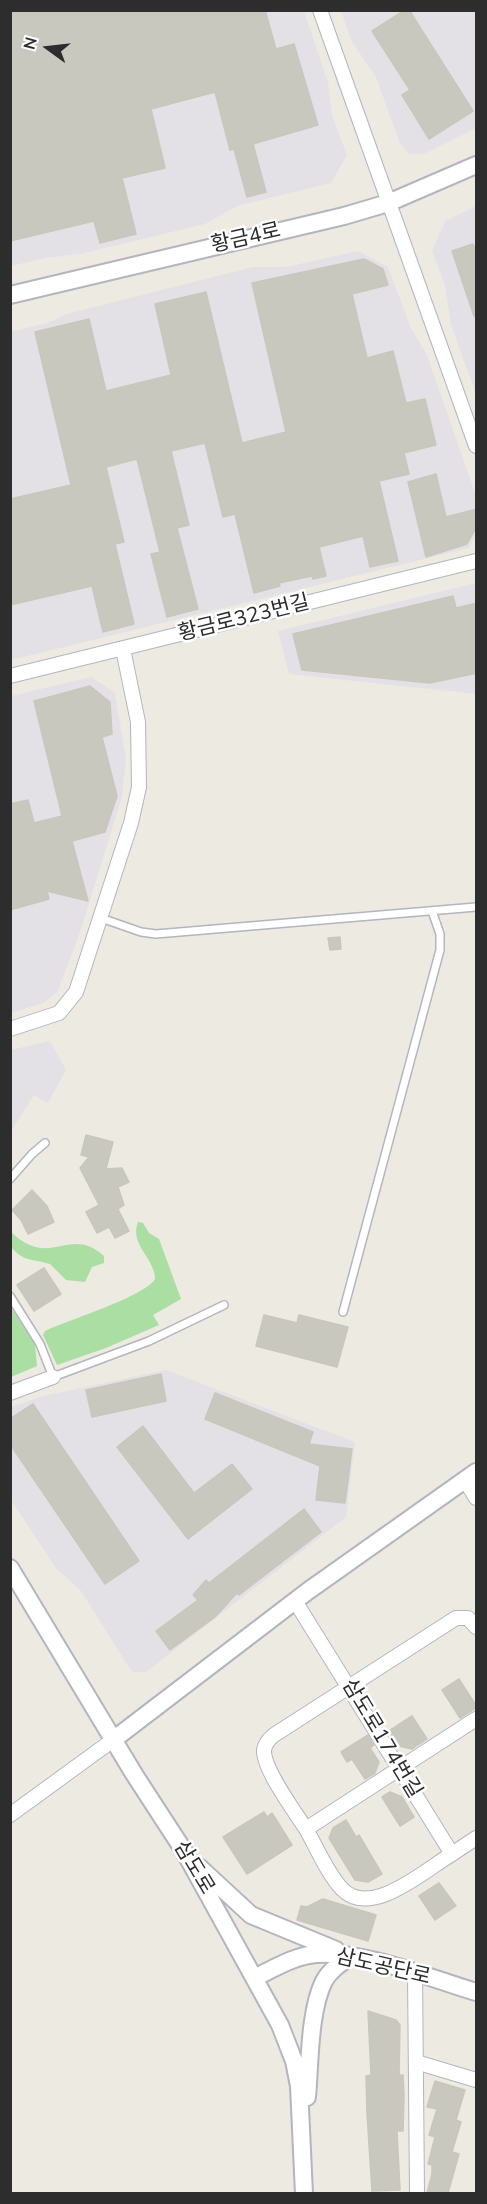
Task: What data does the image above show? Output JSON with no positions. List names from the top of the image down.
{
  "streets": {
    "street": [
      "황금4로",
      "황금로323번길",
      "삼도로174번길",
      "삼도로",
      "삼도공단로"
    ]
  },
  "crossings": [
    ["삼도로", "삼도공단로"]
  ],
  "north": "left"
}
